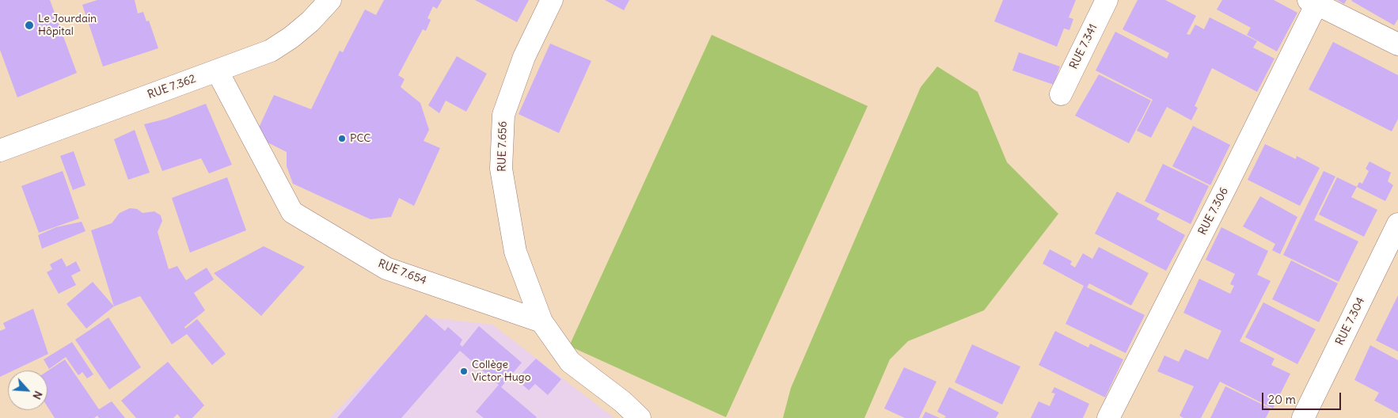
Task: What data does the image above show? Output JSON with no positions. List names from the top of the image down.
{
  "streets": {
    "street": [
      "RUE 7.341",
      "RUE 7.362",
      "RUE 7.656",
      "RUE 7.306",
      "RUE 7.654",
      "RUE 7.304"
    ]
  },
  "crossings": [
    ["RUE 7.362", "RUE 7.654"],
    ["RUE 7.656", "RUE 7.654"]
  ],
  "places": ["Le Jourdain Hôpital", "PCC", "Collège Victor Hugo"],
  "scale_bar": "20 m",
  "north": "bottom right"
}
